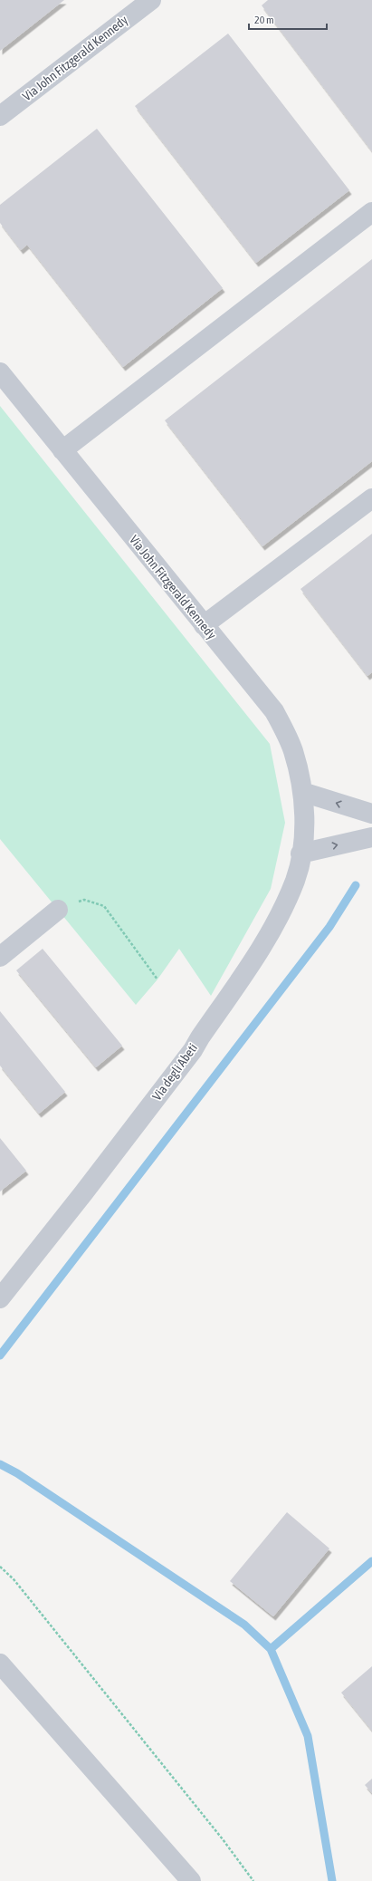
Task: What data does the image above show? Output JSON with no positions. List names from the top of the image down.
{
  "streets": {
    "street": ["Via John Fitzgerald Kennedy", "Via degli Abeti"]
  },
  "crossings": [
    ["Via John Fitzgerald Kennedy", "Via degli Abeti"]
  ],
  "scale_bar": "20 m"
}
